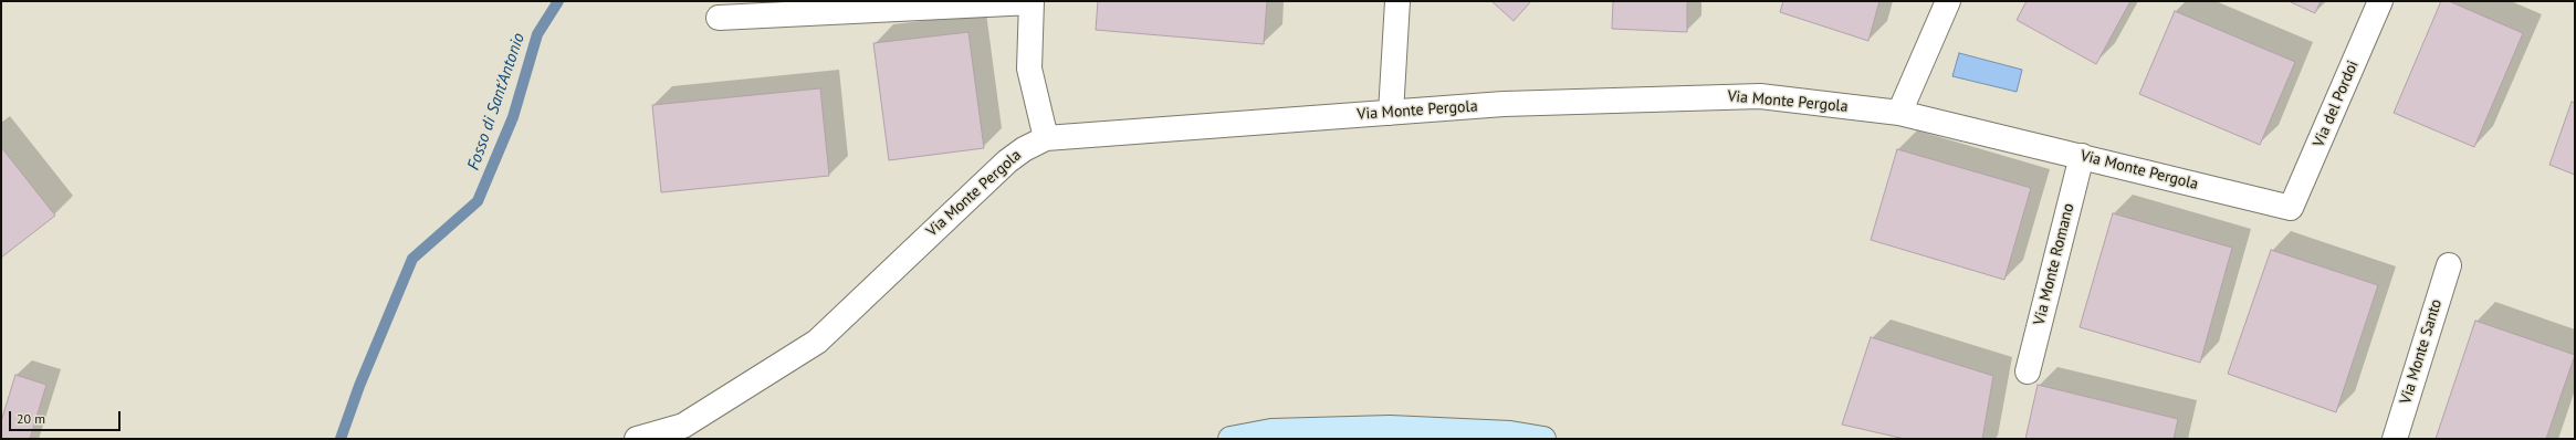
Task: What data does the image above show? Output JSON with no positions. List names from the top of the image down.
{
  "streets": {
    "street": [
      "Via Monte Pergola",
      "Via del Pordoi",
      "Via Monte Romano",
      "Via Monte Santo"
    ]
  },
  "crossings": [
    ["Via Monte Pergola", "Via del Pordoi"],
    ["Via Monte Pergola", "Via Monte Romano"]
  ],
  "water": ["Fosso di Sant'Antonio"],
  "scale_bar": "20 m"
}
